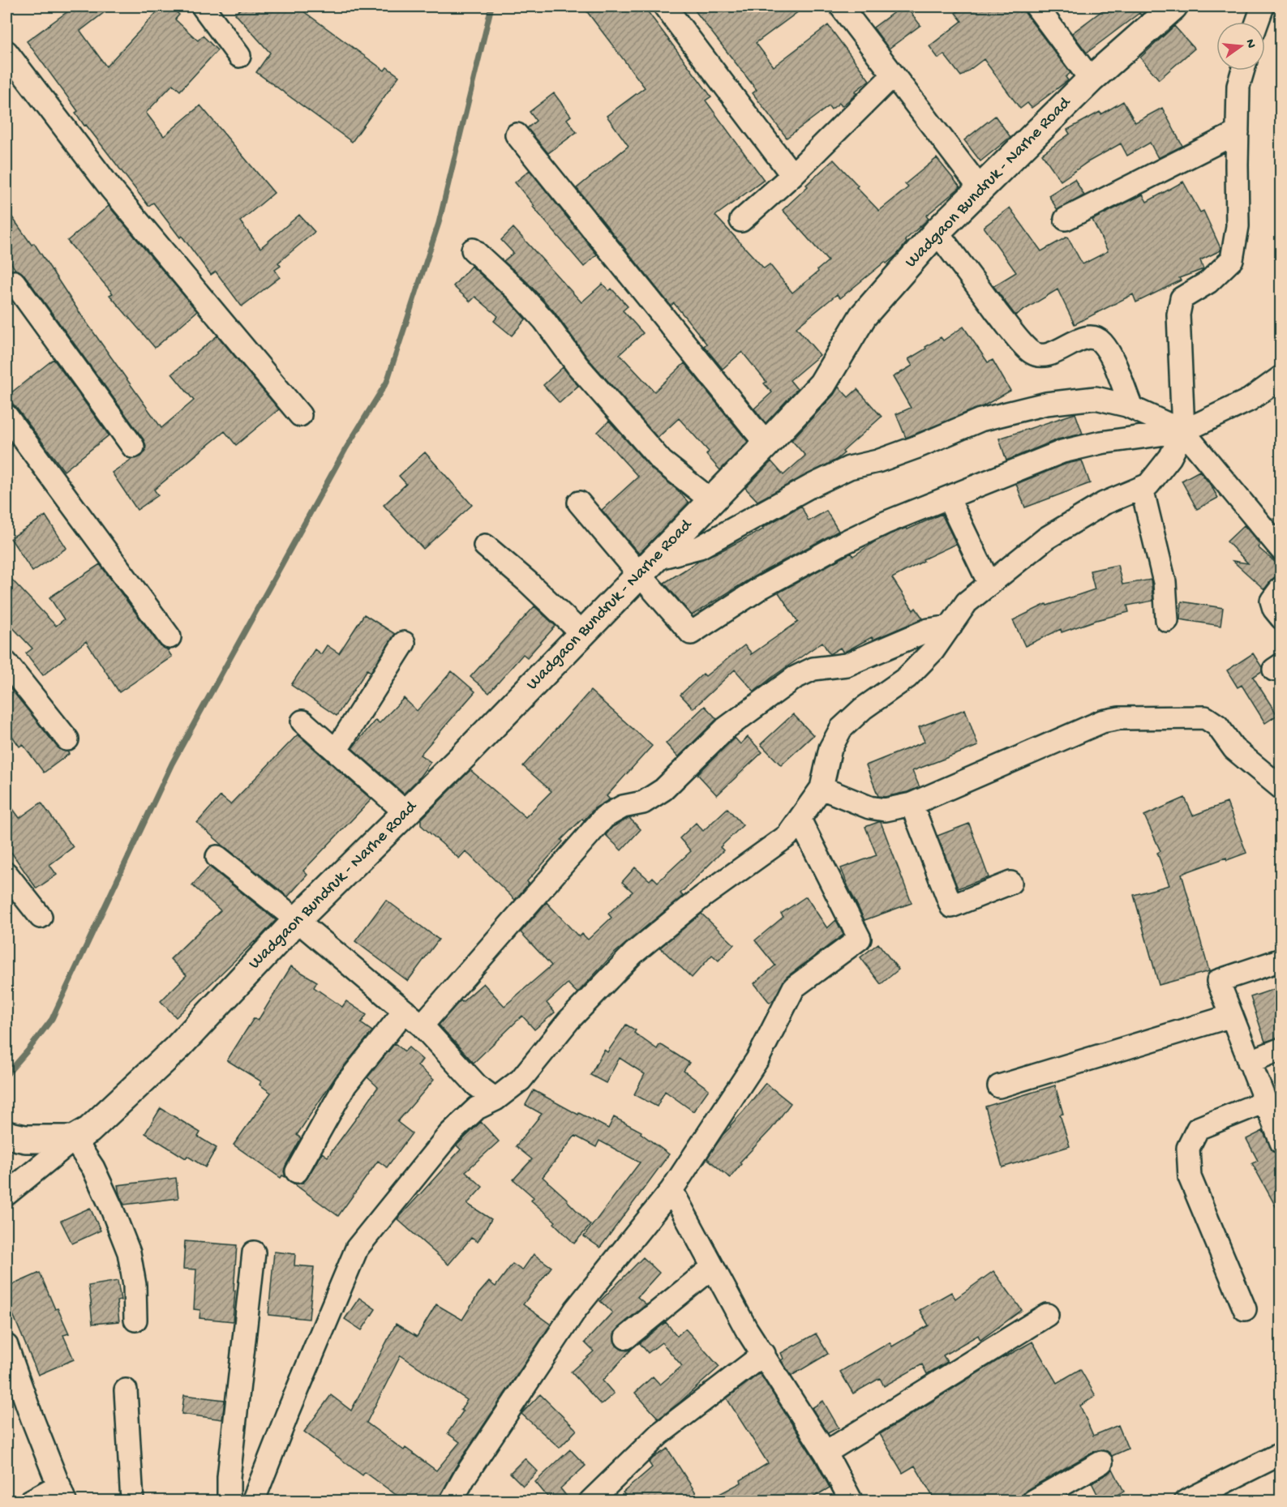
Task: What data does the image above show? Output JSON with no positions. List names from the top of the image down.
{
  "streets": {
    "street": ["Wadgaon Bundruk - Narhe Road"]
  },
  "north": "right"
}
